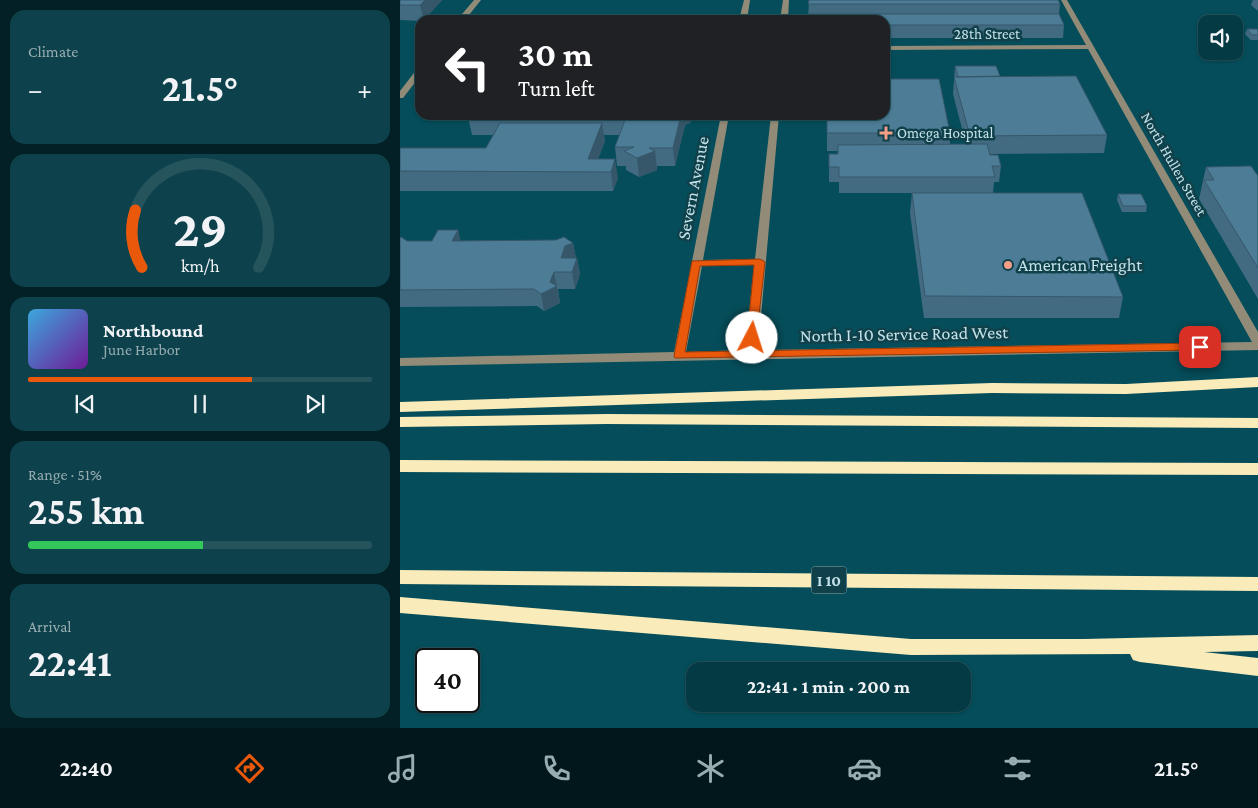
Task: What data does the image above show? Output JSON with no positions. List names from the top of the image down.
{
  "streets": {
    "highway": ["I 10"],
    "street": [
      "28th Street",
      "North Hullen Street",
      "Severn Avenue",
      "North I-10 Service Road West"
    ]
  },
  "crossings": [
    ["28th Street", "North Hullen Street"],
    ["North Hullen Street", "North I-10 Service Road West"],
    ["Severn Avenue", "North I-10 Service Road West"]
  ],
  "places": {
    "health": ["Omega Hospital"],
    "other": ["American Freight"]
  },
  "page": {
    "tile": [
      "Climate",
      ["Range · 51%", "255 km"],
      ["Arrival", "22:41"]
    ],
    "turn": ["30 m", "Turn left"],
    "heat": ["−", "21.5°", "+"],
    "song": ["Northbound", "June Harbor"],
    "limit": "40",
    "trip": "22:41 · 1 min · 200 m",
    "tabs": ["22:40", "21.5°"],
    "gauge": ["29", "km/h"]
  }
}
